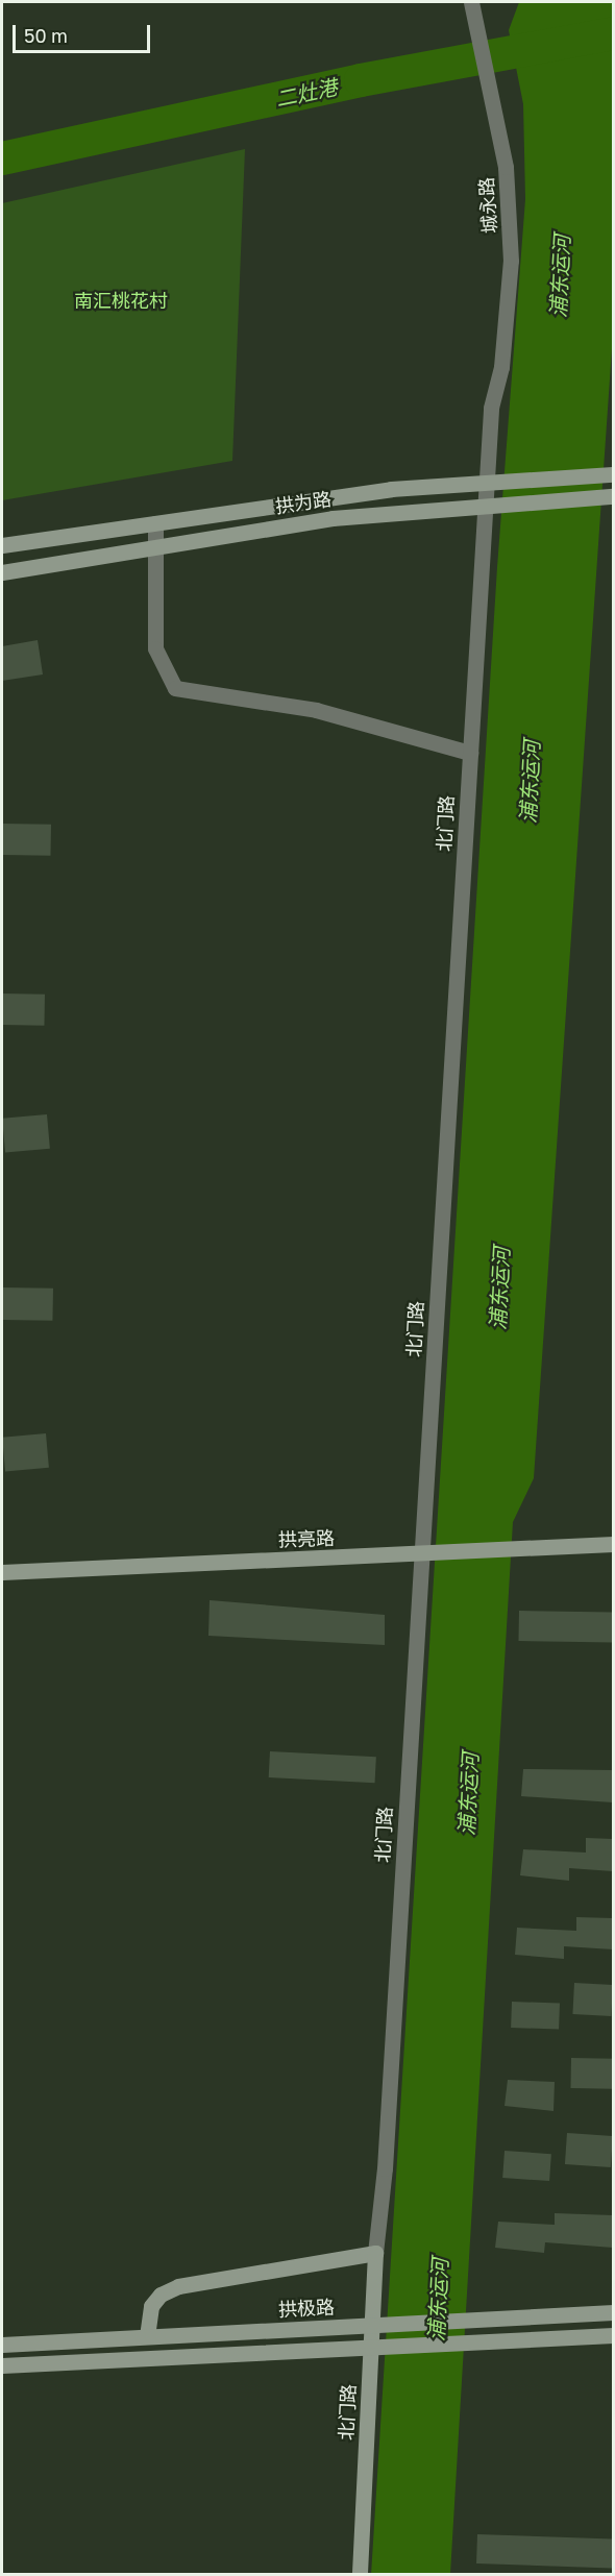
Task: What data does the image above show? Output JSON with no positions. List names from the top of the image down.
{
  "streets": {
    "main road": [
      "拱为路",
      "北门路",
      "拱亮路",
      "拱极路"
    ],
    "street": ["城永路"]
  },
  "crossings": [
    ["城永路", "北门路"]
  ],
  "water": ["二灶港", "浦东运河"],
  "parks": ["南汇桃花村"],
  "scale_bar": "50 m"
}
